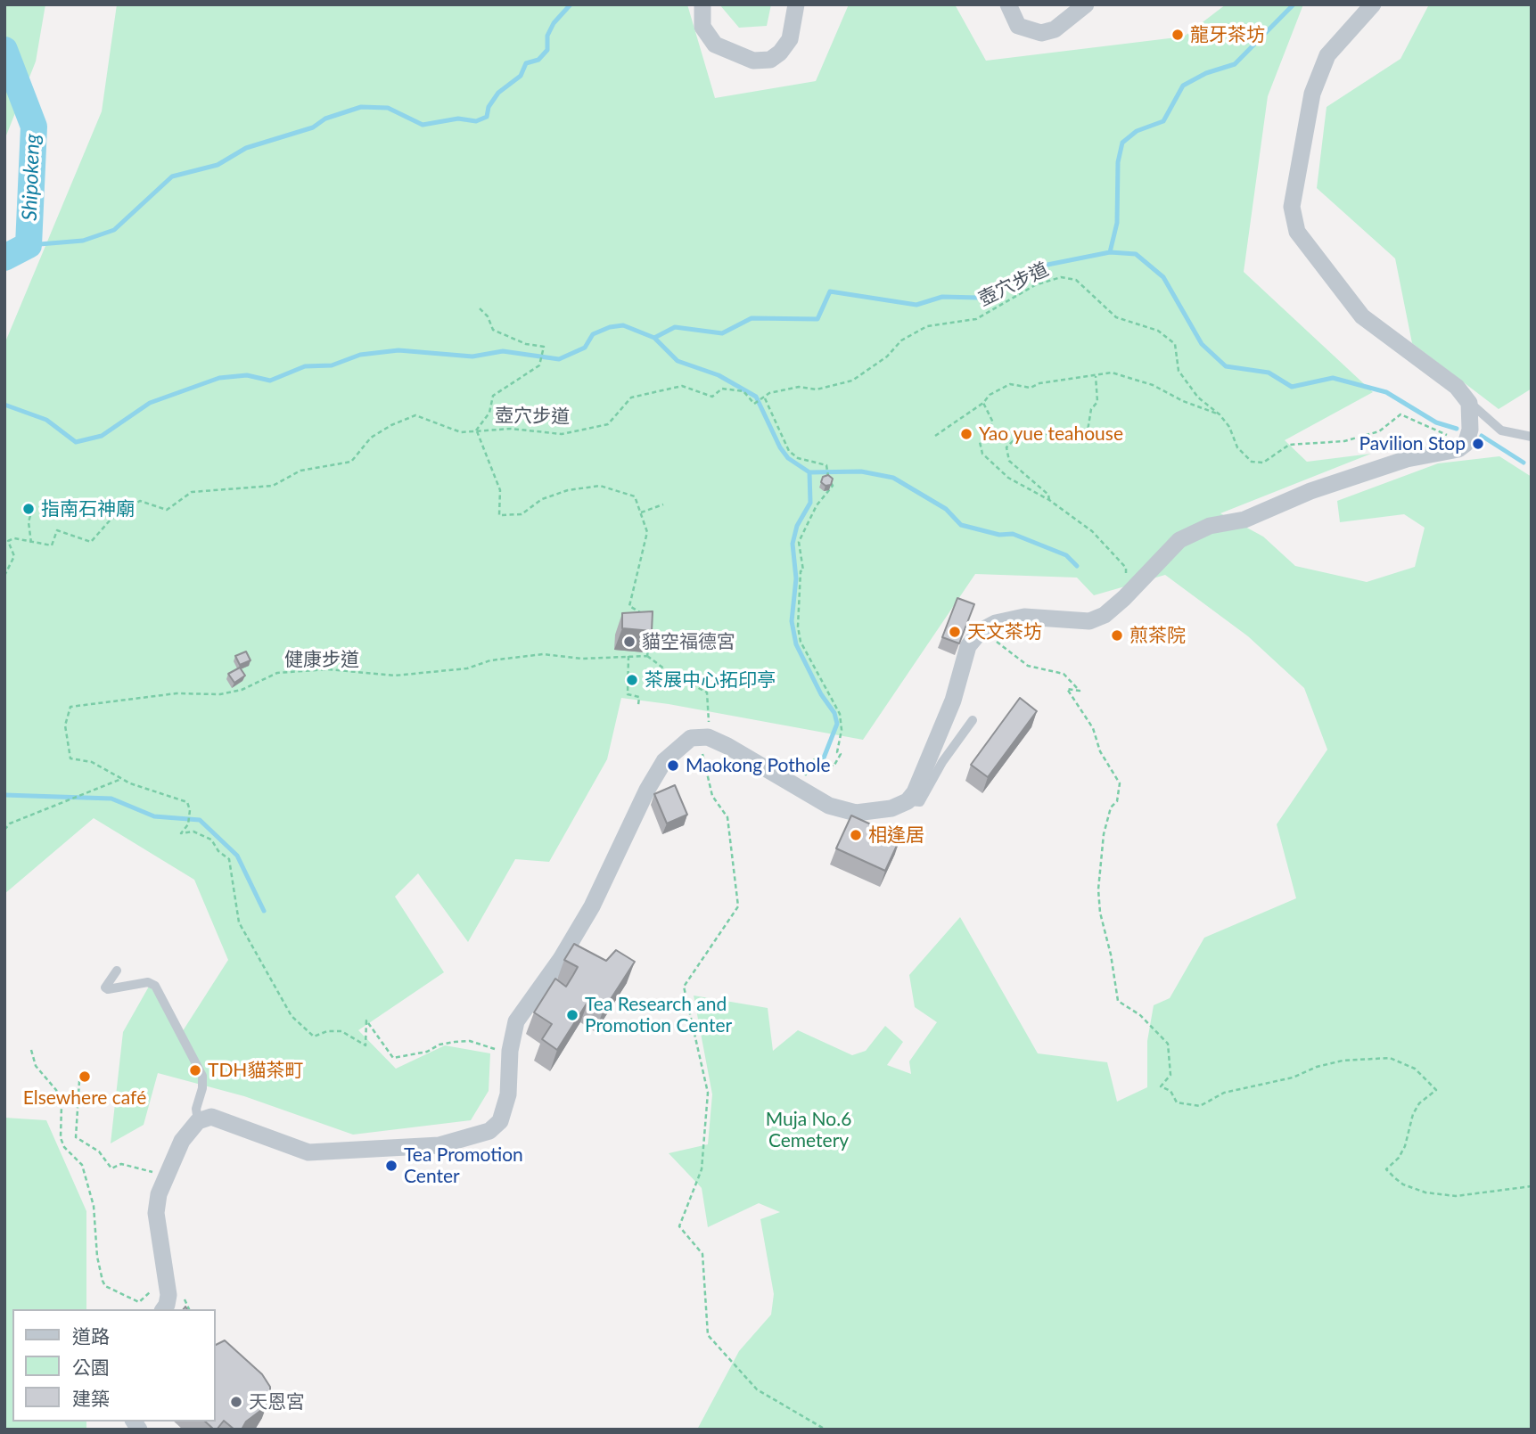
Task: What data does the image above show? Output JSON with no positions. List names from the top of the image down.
{
  "streets": {
    "path": ["壺穴步道", "健康步道"]
  },
  "water": ["Shipokeng"],
  "parks": ["Muja No.6 Cemetery"],
  "places": [
    "龍牙茶坊",
    "Yao yue teahouse",
    "Pavilion Stop",
    "指南石神廟",
    "天文茶坊",
    "煎茶院",
    "貓空福德宮",
    "茶展中心拓印亭",
    "Maokong Pothole",
    "相逢居",
    "Tea Research and Promotion Center",
    "TDH貓茶町",
    "Elsewhere café",
    "Tea Promotion Center",
    "天恩宮"
  ],
  "legend": ["道路", "公園", "建築"]
}
